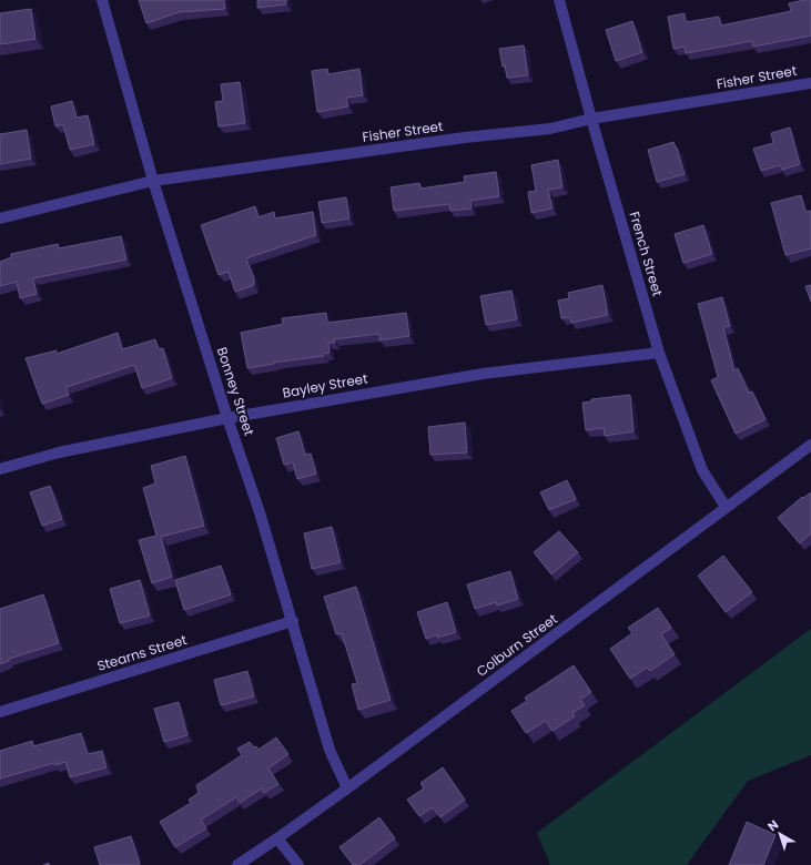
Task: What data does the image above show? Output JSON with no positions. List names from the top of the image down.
{
  "streets": {
    "street": [
      "Fisher Street",
      "French Street",
      "Bayley Street",
      "Bonney Street",
      "Colburn Street",
      "Stearns Street"
    ]
  },
  "crossings": [
    ["Fisher Street", "French Street"],
    ["Fisher Street", "Bonney Street"],
    ["French Street", "Bayley Street"],
    ["French Street", "Colburn Street"],
    ["Bayley Street", "Bonney Street"],
    ["Bonney Street", "Colburn Street"],
    ["Bonney Street", "Stearns Street"]
  ],
  "north": "top left"
}
